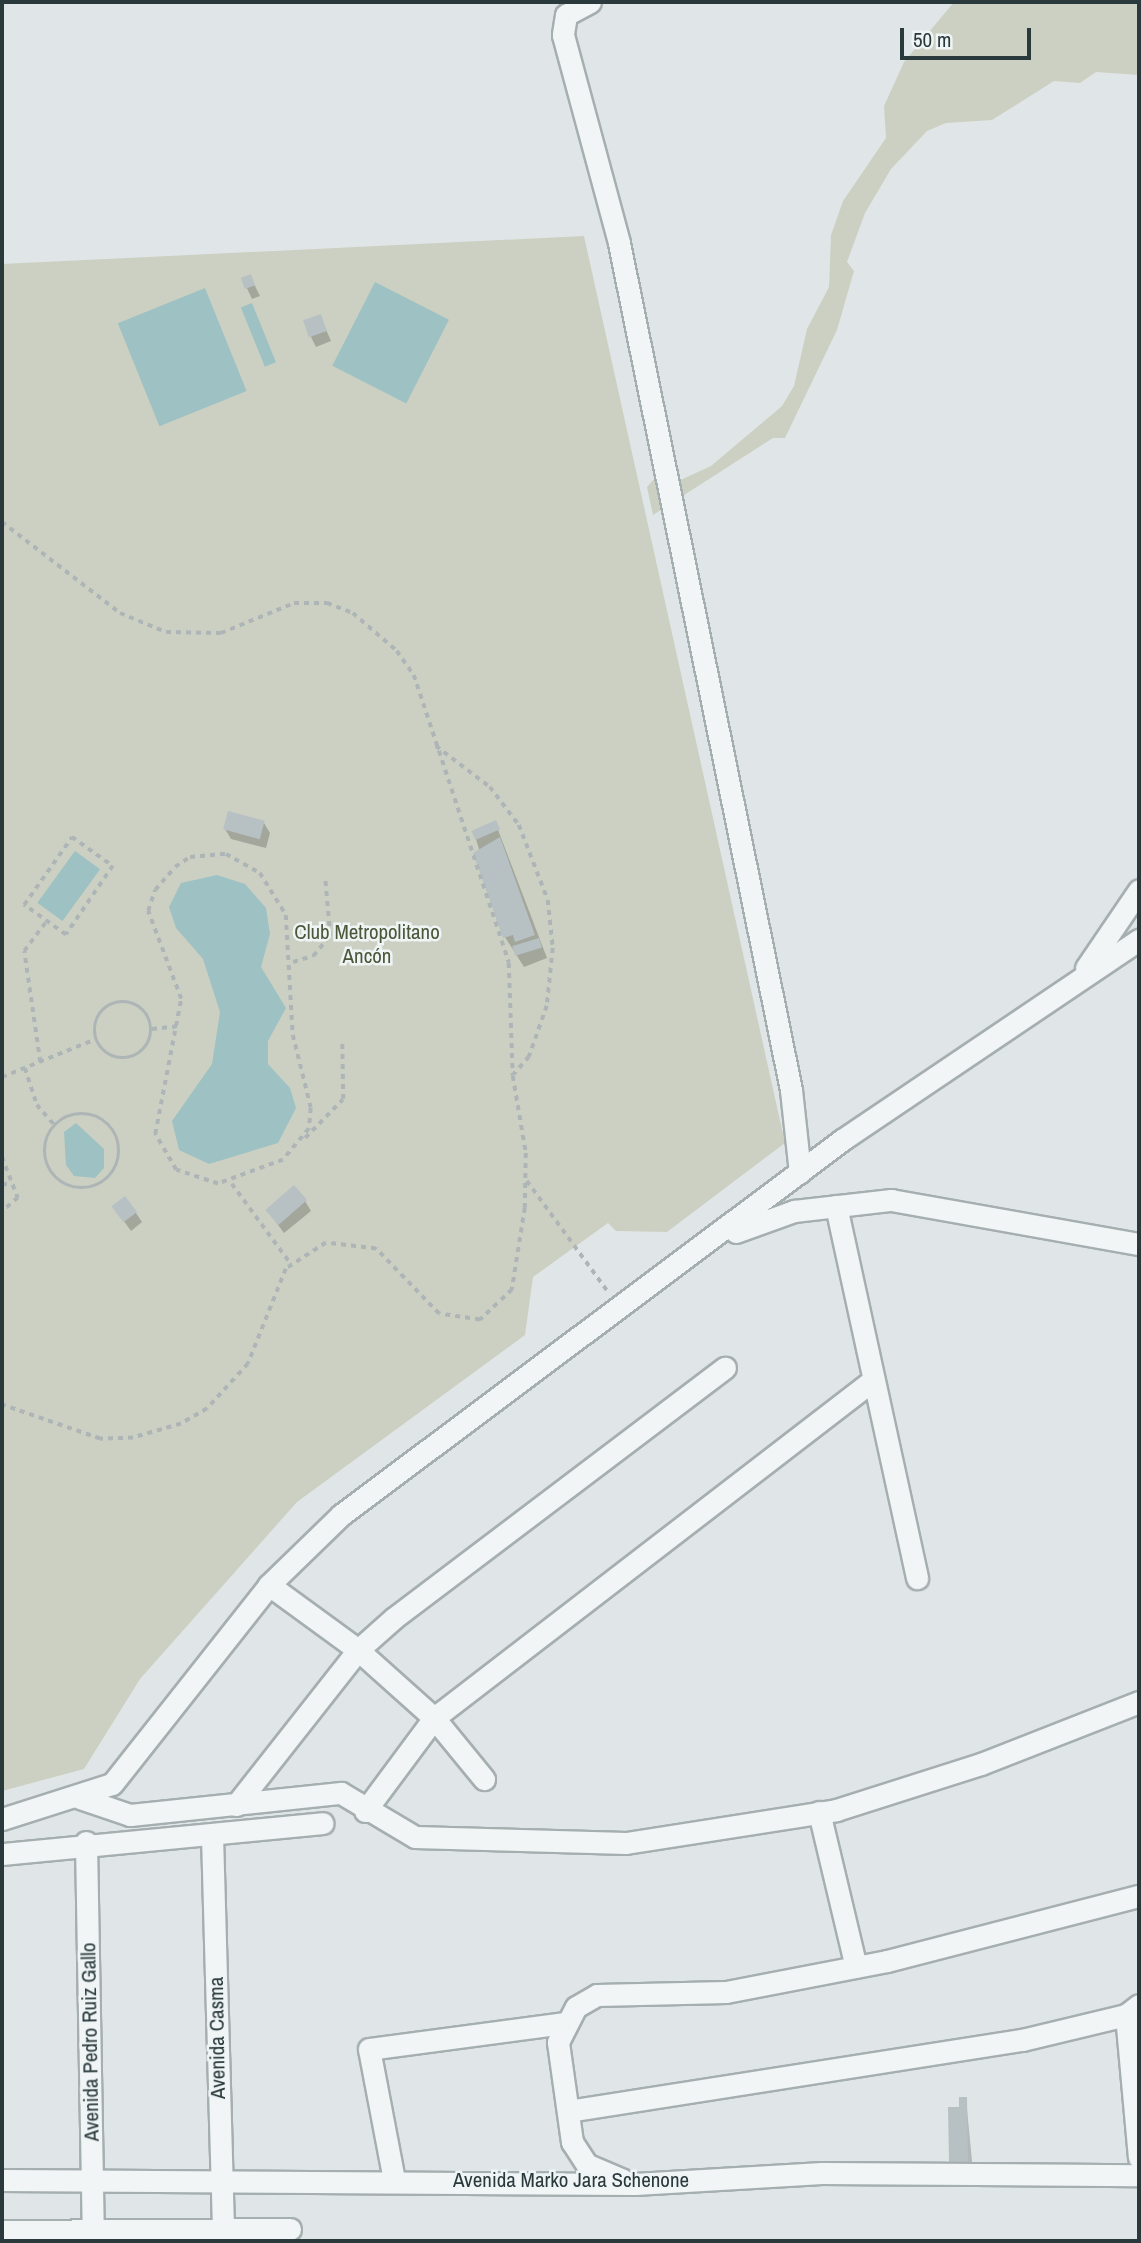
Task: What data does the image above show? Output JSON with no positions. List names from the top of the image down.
{
  "streets": {
    "street": ["Avenida Casma", "Avenida Pedro Ruiz Gallo", "Avenida Marko Jara Schenone"]
  },
  "crossings": [
    ["Avenida Casma", "Avenida Marko Jara Schenone"],
    ["Avenida Pedro Ruiz Gallo", "Avenida Marko Jara Schenone"]
  ],
  "parks": ["Club Metropolitano Ancón"],
  "scale_bar": "50 m"
}
